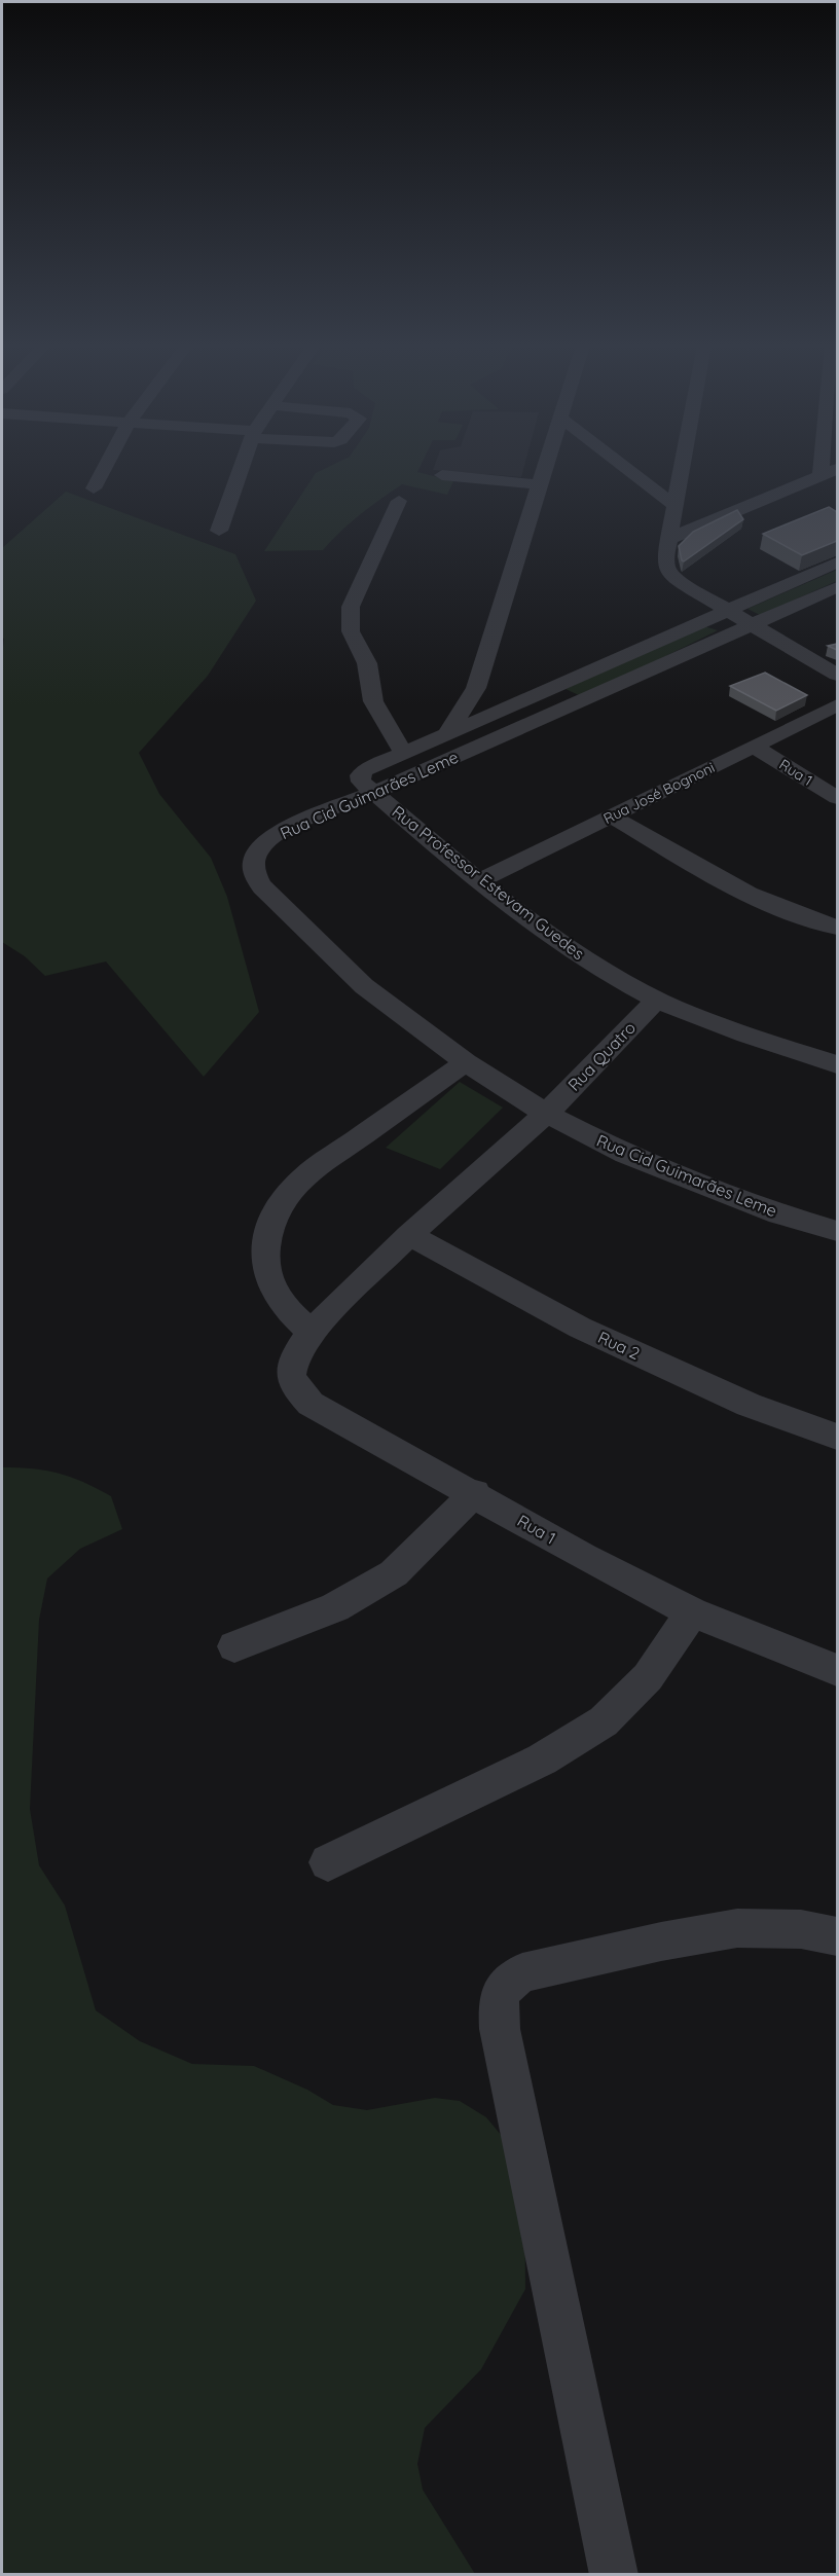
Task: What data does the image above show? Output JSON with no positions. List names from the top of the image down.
{
  "streets": {
    "street": [
      "Rua 1",
      "Rua José Bognoni",
      "Rua Cid Guimarães Leme",
      "Rua Professor Estevam Guedes",
      "Rua Quatro",
      "Rua 2"
    ]
  },
  "crossings": [
    ["Rua 1", "Rua José Bognoni"],
    ["Rua 1", "Rua Quatro"],
    ["Rua José Bognoni", "Rua Professor Estevam Guedes"],
    ["Rua Cid Guimarães Leme", "Rua Professor Estevam Guedes"],
    ["Rua Cid Guimarães Leme", "Rua Quatro"],
    ["Rua Professor Estevam Guedes", "Rua Quatro"],
    ["Rua Quatro", "Rua 2"]
  ]
}
